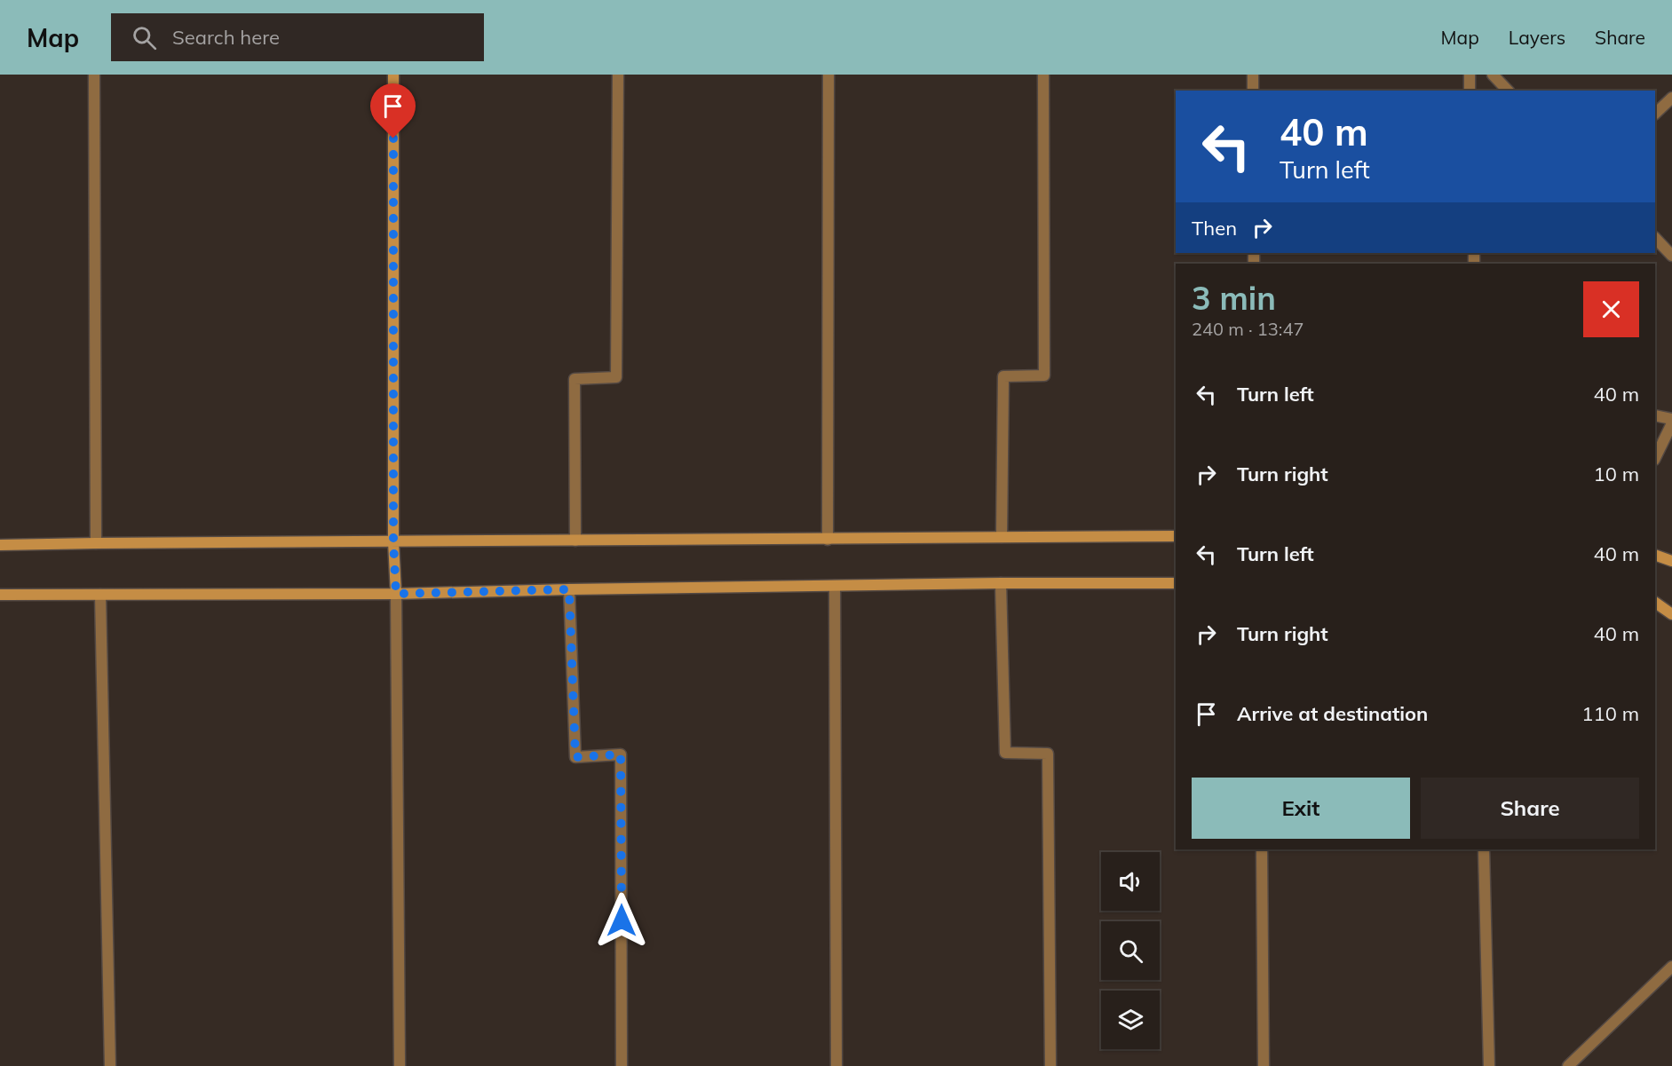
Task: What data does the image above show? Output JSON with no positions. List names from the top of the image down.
{
  "page": {
    "header": "Map",
    "search": "Search here",
    "nav": ["Map", "Layers", "Share"],
    "turn": ["40 m", "Turn left"],
    "then": "Then",
    "heading": ["3 min", "240 m · 13:47"],
    "list": [
      {
        "name": "Turn left",
        "value": "40 m"
      },
      {
        "name": "Turn right",
        "value": "10 m"
      },
      {
        "name": "Turn left",
        "value": "40 m"
      },
      {
        "name": "Turn right",
        "value": "40 m"
      },
      {
        "name": "Arrive at destination",
        "value": "110 m"
      }
    ],
    "buttons": ["Exit", "Share"]
  }
}
